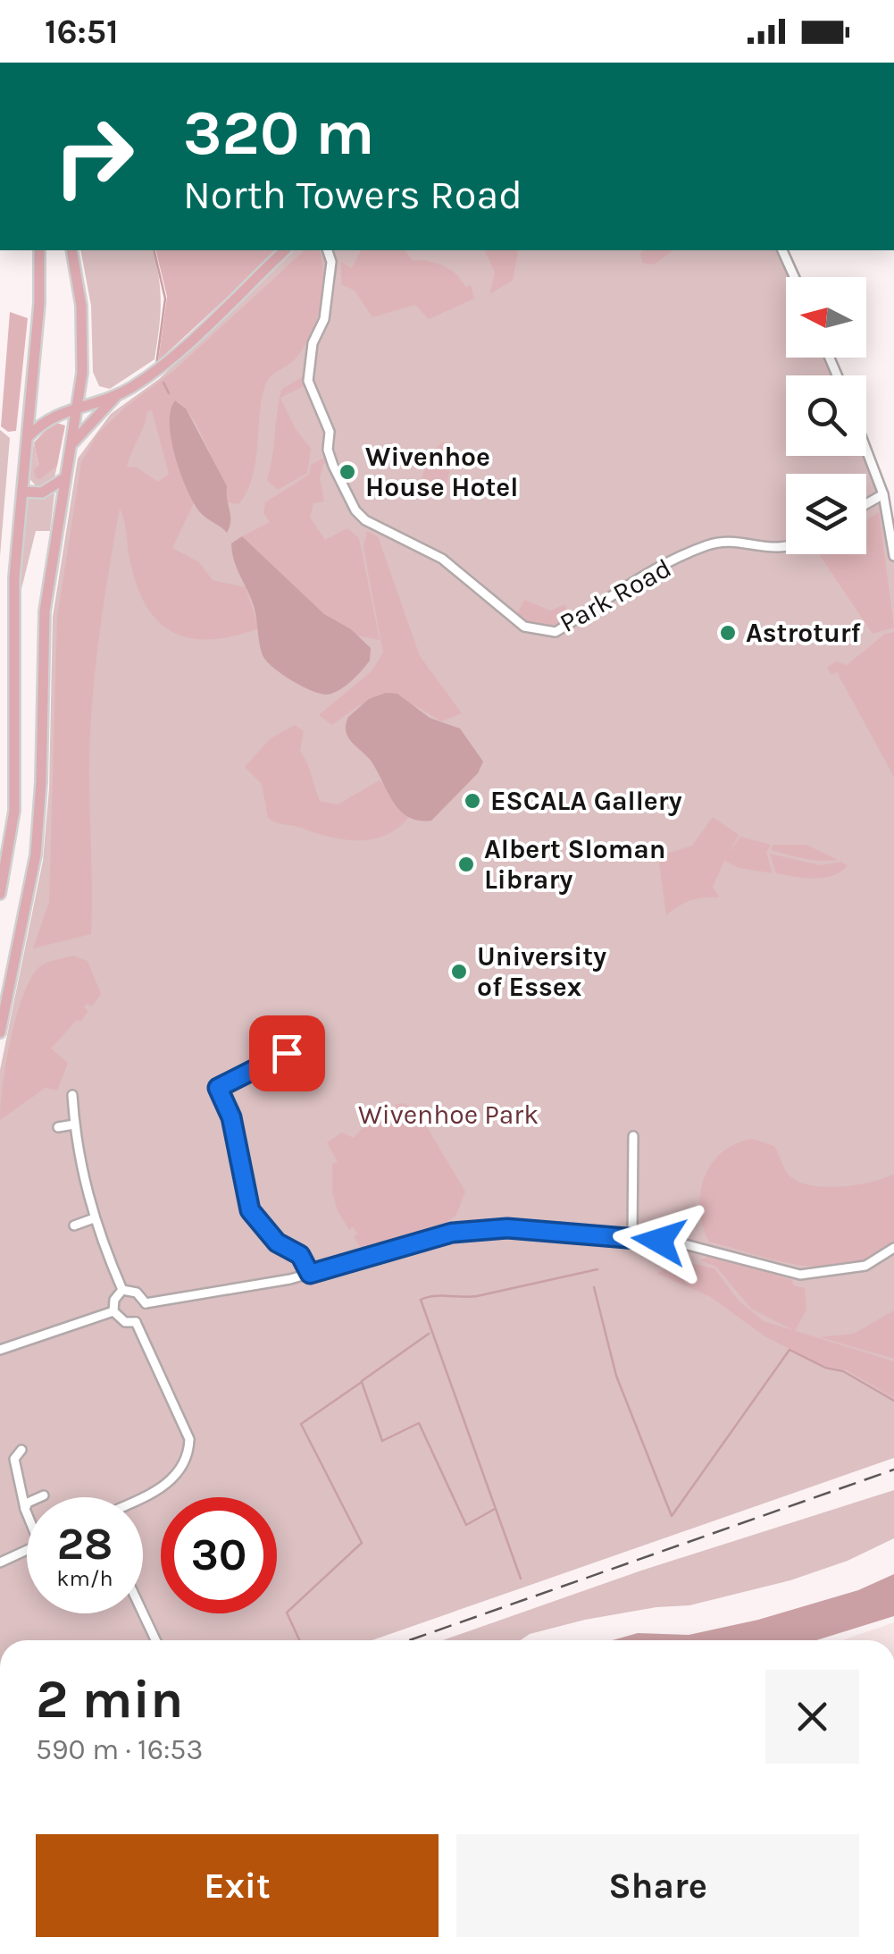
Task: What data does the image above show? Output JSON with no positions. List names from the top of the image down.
{
  "streets": {
    "street": ["Park Road"]
  },
  "parks": ["Wivenhoe Park"],
  "places": [
    "Wivenhoe House Hotel",
    "Astroturf",
    "ESCALA Gallery",
    "Albert Sloman Library",
    "University of Essex"
  ],
  "north": "left",
  "page": {
    "status": "16:51",
    "turn": ["320 m", "North Towers Road"],
    "speed": "28 km/h",
    "limit": "30",
    "heading": ["2 min", "590 m · 16:53"],
    "buttons": ["Exit", "Share"]
  }
}
